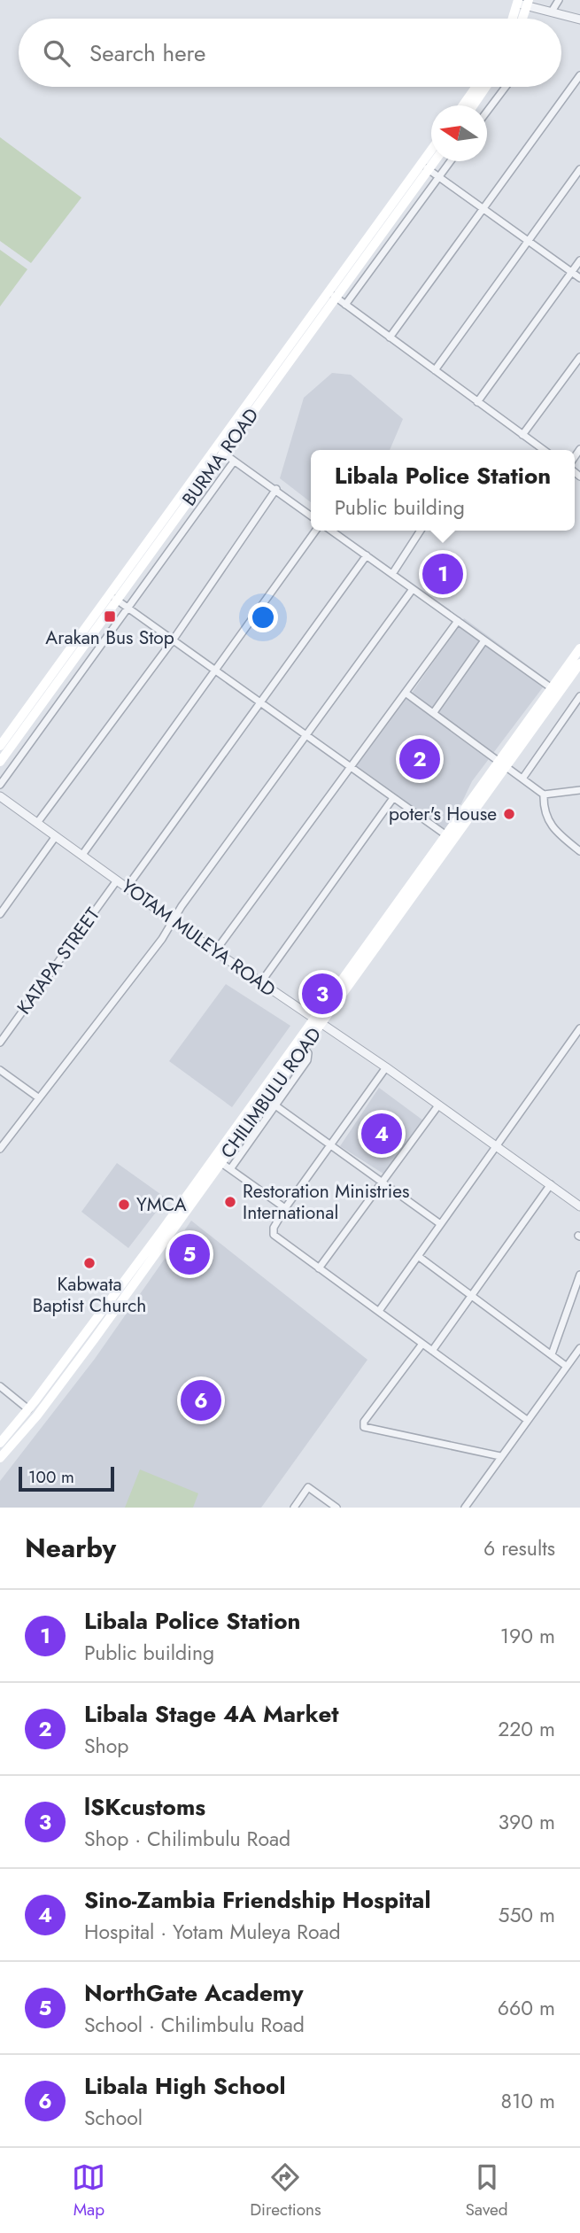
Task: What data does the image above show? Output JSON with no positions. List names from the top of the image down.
{
  "streets": {
    "main road": ["BURMA ROAD", "CHILIMBULU ROAD"],
    "street": ["YOTAM MULEYA ROAD", "KATAPA STREET"]
  },
  "crossings": [
    ["YOTAM MULEYA ROAD", "KATAPA STREET"],
    ["YOTAM MULEYA ROAD", "CHILIMBULU ROAD"]
  ],
  "places": {
    "transit": ["Arakan Bus Stop"],
    "other": [
      "poter's House",
      "Restoration Ministries International",
      "YMCA",
      "Kabwata Baptist Church"
    ]
  },
  "scale_bar": "100 m",
  "north": "left",
  "page": {
    "search": "Search here",
    "popup": ["Libala Police Station", "Public building"],
    "pins": [
      "1",
      "2",
      "3",
      "4",
      "5",
      "6"
    ],
    "scale": "100 m",
    "heading": ["Nearby", "6 results"],
    "list": [
      {
        "mark": "1",
        "name": "Libala Police Station",
        "note": "Public building",
        "value": "190 m"
      },
      {
        "mark": "2",
        "name": "Libala Stage 4A Market",
        "note": "Shop",
        "value": "220 m"
      },
      {
        "mark": "3",
        "name": "lSKcustoms",
        "note": "Shop · Chilimbulu Road",
        "value": "390 m"
      },
      {
        "mark": "4",
        "name": "Sino-Zambia Friendship Hospital",
        "note": "Hospital · Yotam Muleya Road",
        "value": "550 m"
      },
      {
        "mark": "5",
        "name": "NorthGate Academy",
        "note": "School · Chilimbulu Road",
        "value": "660 m"
      },
      {
        "mark": "6",
        "name": "Libala High School",
        "note": "School",
        "value": "810 m"
      }
    ],
    "nav": ["Map", "Directions", "Saved"]
  }
}
